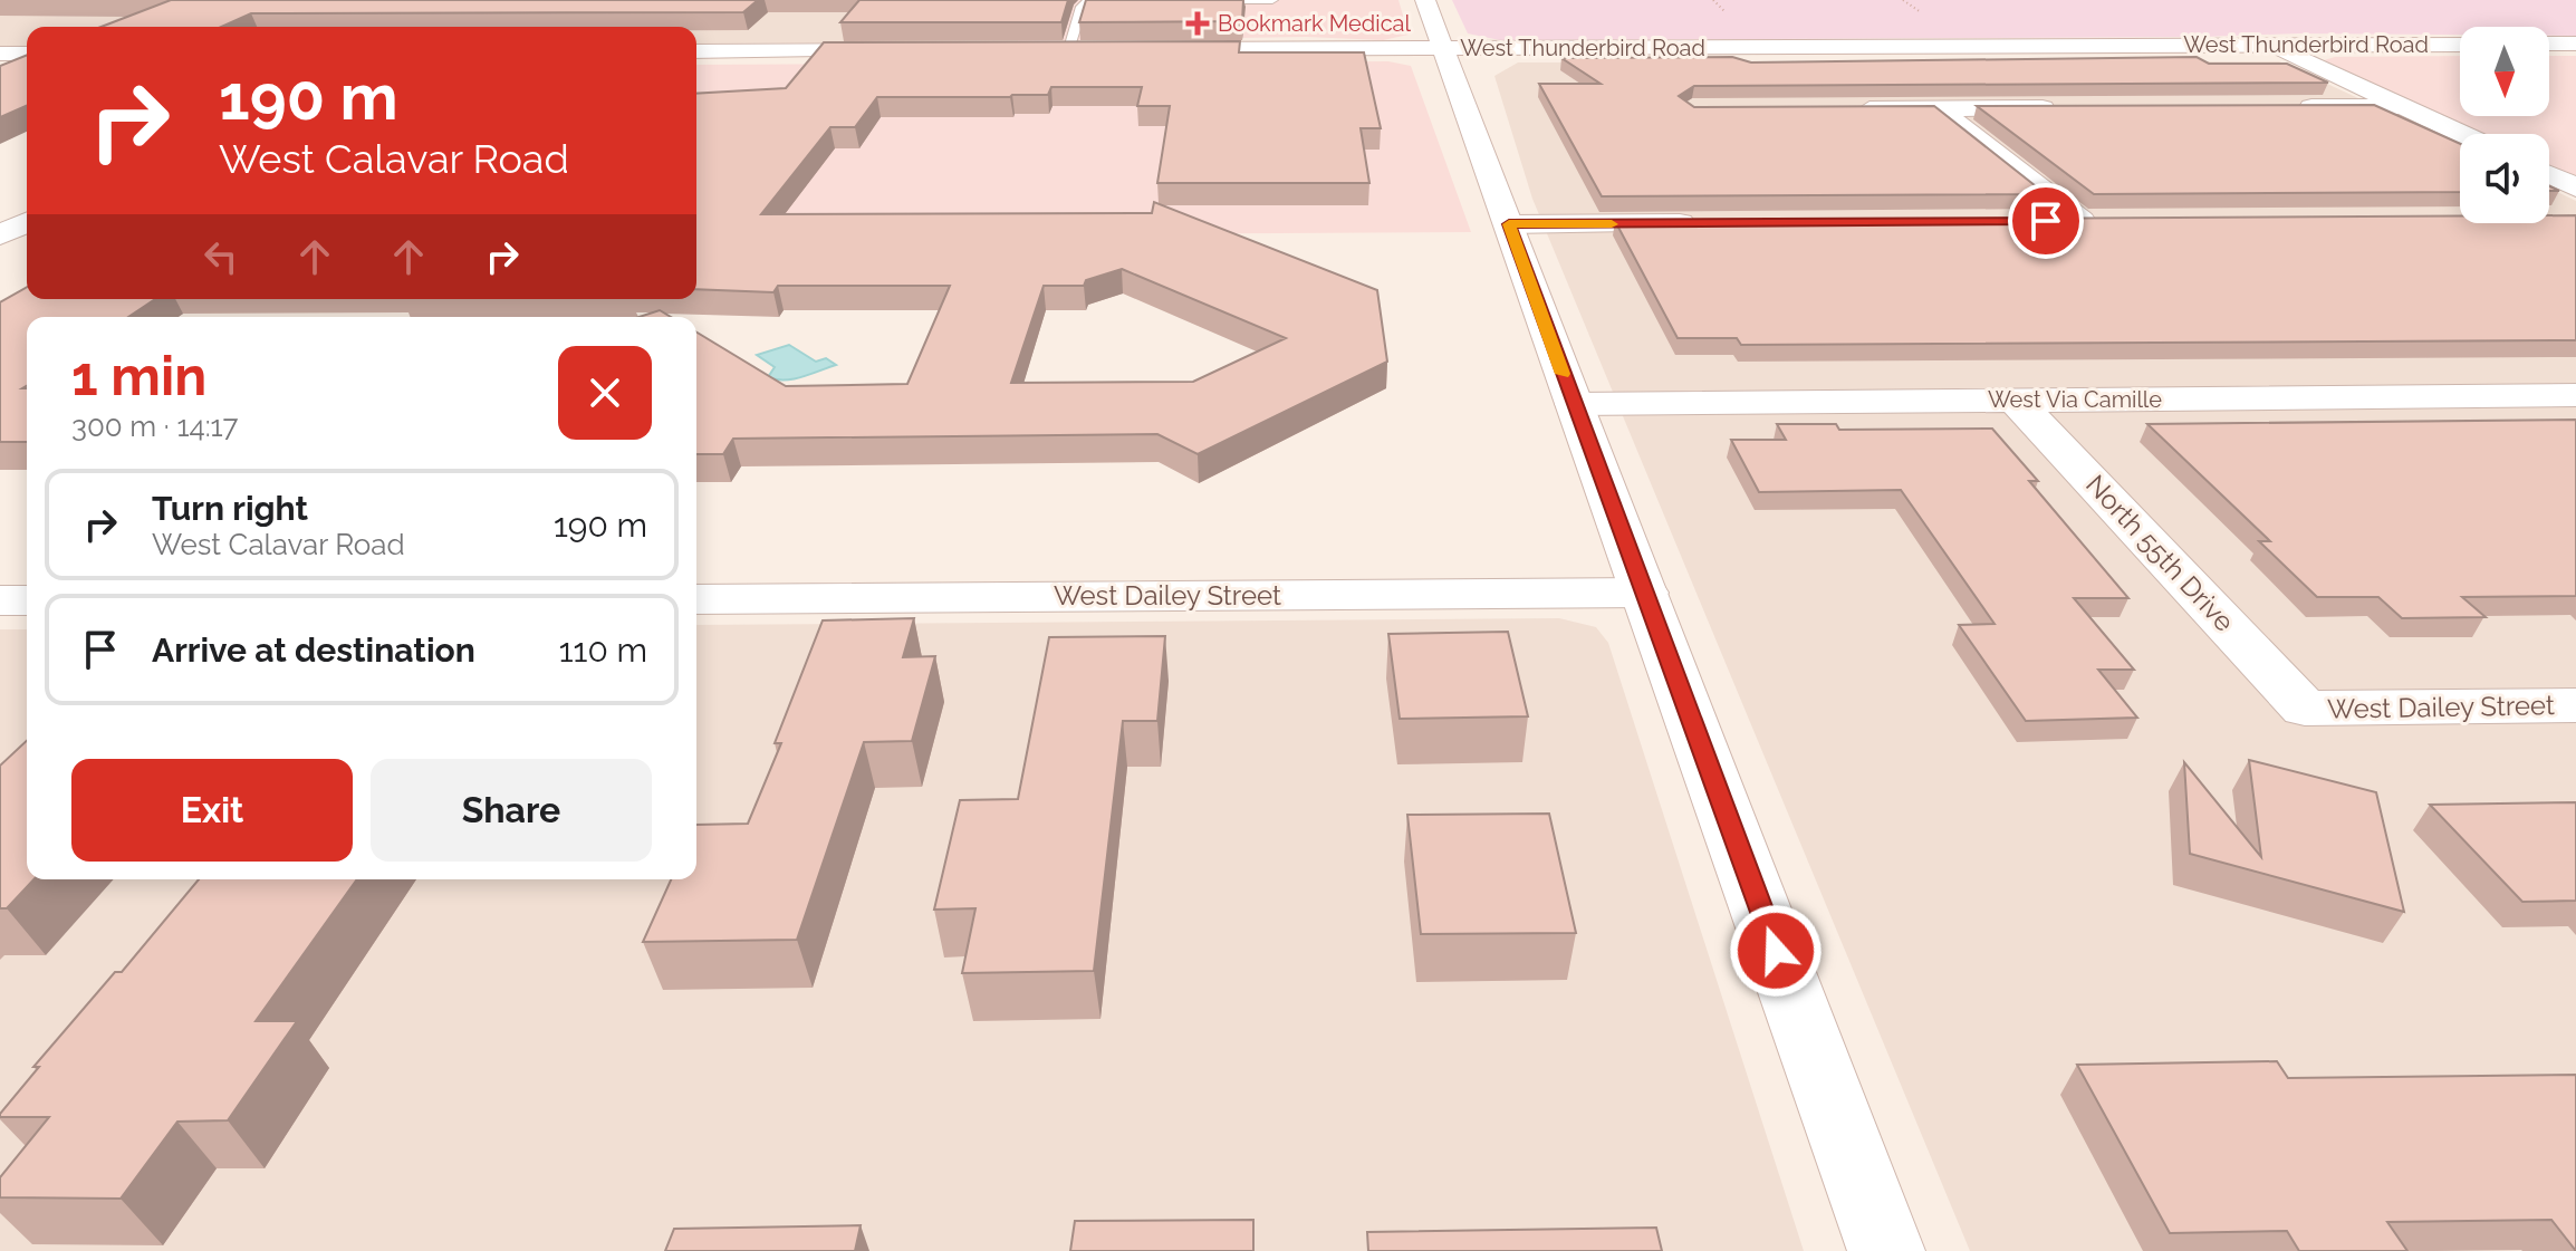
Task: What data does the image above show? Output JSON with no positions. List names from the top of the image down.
{
  "streets": {
    "street": [
      "West Thunderbird Road",
      "West Via Camille",
      "North 55th Drive",
      "West Dailey Street"
    ]
  },
  "crossings": [
    ["West Via Camille", "North 55th Drive"],
    ["North 55th Drive", "West Dailey Street"]
  ],
  "places": {
    "health": ["Bookmark Medical"]
  },
  "north": "bottom",
  "page": {
    "turn": ["190 m", "West Calavar Road"],
    "heading": ["1 min", "300 m · 14:17"],
    "list": [
      {
        "name": "Turn right",
        "note": "West Calavar Road",
        "value": "190 m"
      },
      {
        "name": "Arrive at destination",
        "value": "110 m"
      }
    ],
    "buttons": ["Exit", "Share"]
  }
}
